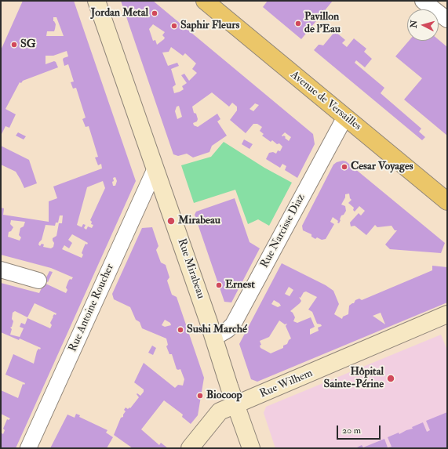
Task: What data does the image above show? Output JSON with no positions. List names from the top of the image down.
{
  "streets": {
    "main road": ["Avenue de Versailles"],
    "street": [
      "Rue Narcisse Diaz",
      "Rue Mirabeau",
      "Rue Antoine Roucher",
      "Rue Wilhem"
    ]
  },
  "crossings": [
    ["Avenue de Versailles", "Rue Narcisse Diaz"],
    ["Rue Narcisse Diaz", "Rue Mirabeau"],
    ["Rue Mirabeau", "Rue Antoine Roucher"],
    ["Rue Mirabeau", "Rue Wilhem"]
  ],
  "places": [
    "Jordan Metal",
    "Pavillon de l'Eau",
    "Saphir Fleurs",
    "SG",
    "Cesar Voyages",
    "Mirabeau",
    "Ernest",
    "Sushi Marché",
    "Hôpital Sainte-Périne",
    "Biocoop"
  ],
  "scale_bar": "20 m",
  "north": "left"
}
